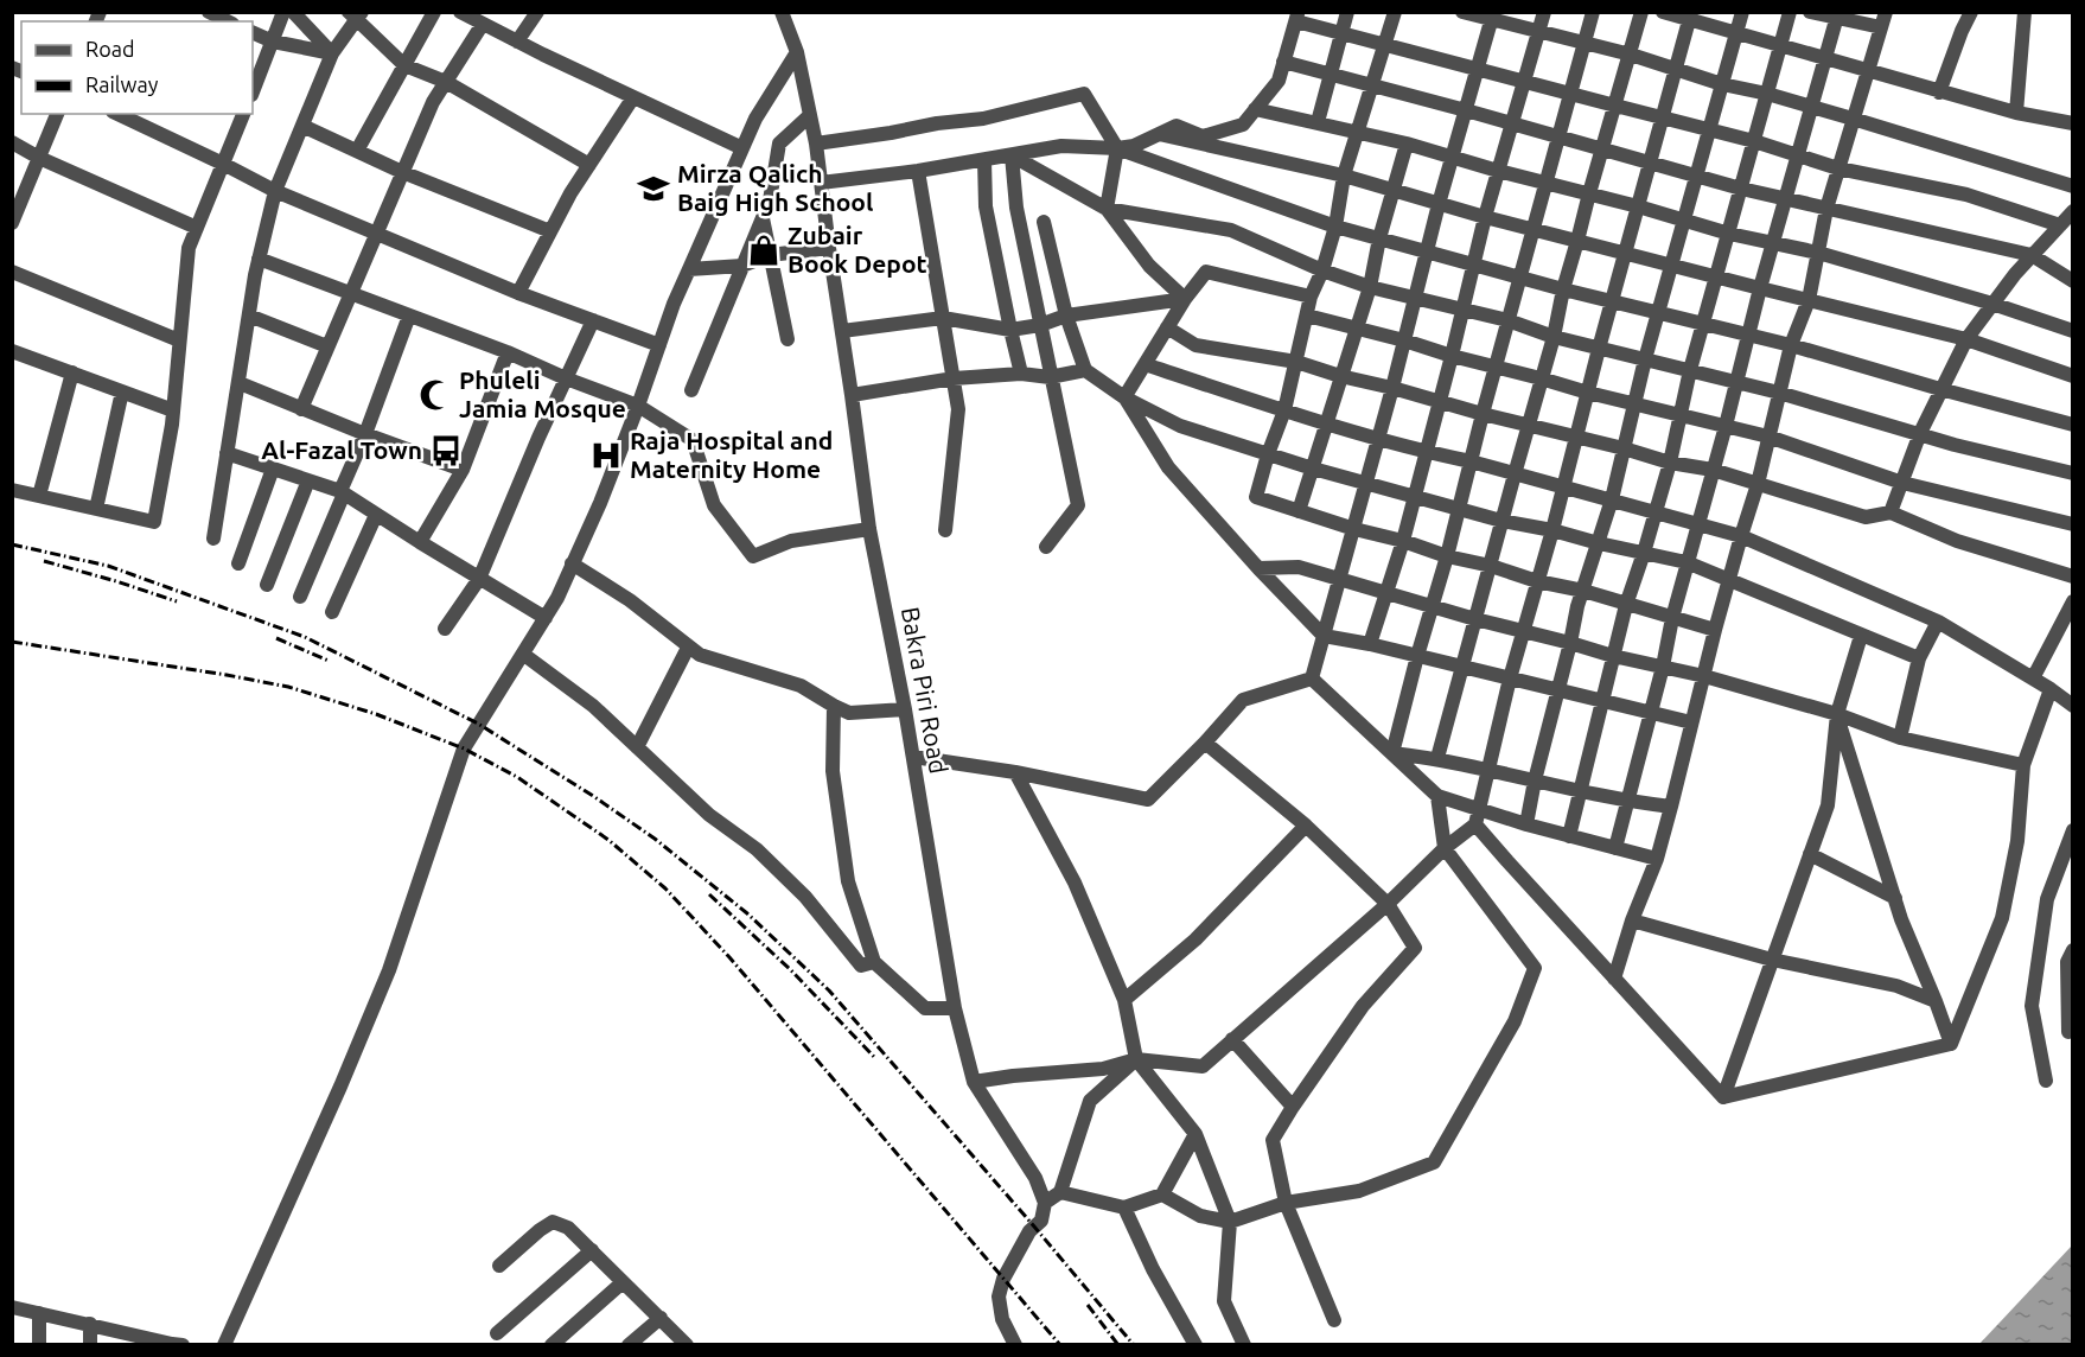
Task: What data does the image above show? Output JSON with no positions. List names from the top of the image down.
{
  "streets": {
    "street": ["Bakra Piri Road"]
  },
  "places": {
    "school or university": ["Mirza Qalich Baig High School"],
    "shop": ["Zubair Book Depot"],
    "mosque": ["Phuleli Jamia Mosque"],
    "bus stop": ["Al-Fazal Town"],
    "hospital": ["Raja Hospital and Maternity Home"]
  },
  "legend": ["Road", "Railway"]
}
